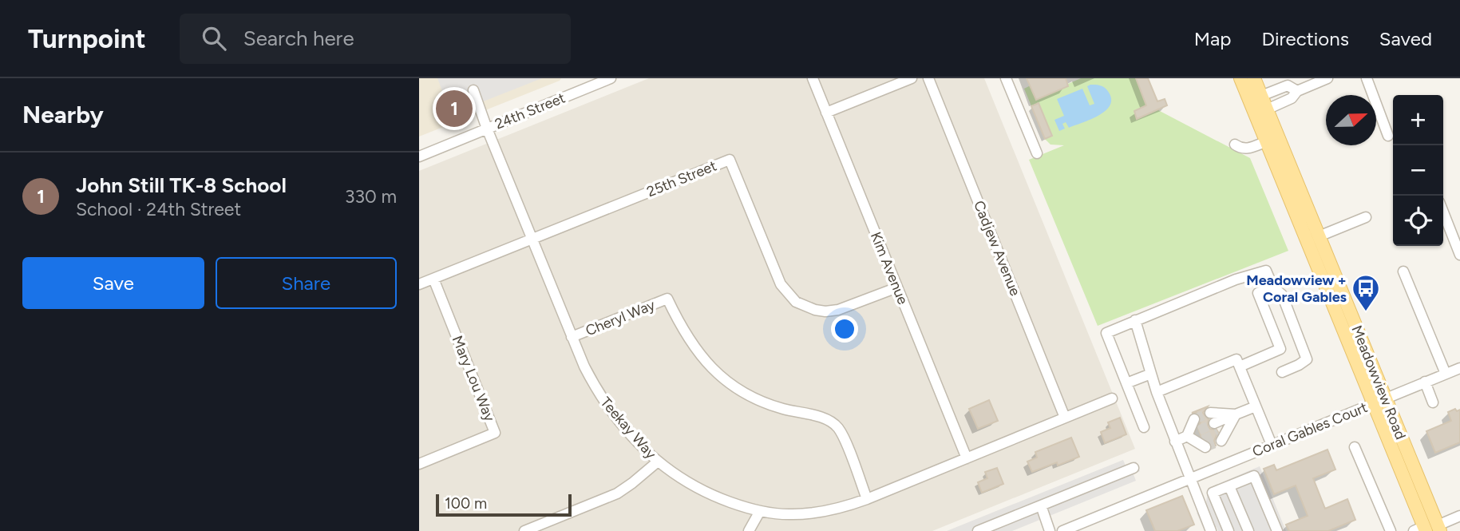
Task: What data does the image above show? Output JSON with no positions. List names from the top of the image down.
{
  "streets": {
    "main road": ["Meadowview Road"],
    "street": [
      "24th Street",
      "25th Street",
      "Cadjew Avenue",
      "Kim Avenue",
      "Cheryl Way",
      "Mary Lou Way",
      "Teekay Way",
      "Coral Gables Court"
    ]
  },
  "crossings": [
    ["24th Street", "Teekay Way"],
    ["25th Street", "Kim Avenue"],
    ["25th Street", "Mary Lou Way"],
    ["25th Street", "Teekay Way"],
    ["Cadjew Avenue", "Teekay Way"],
    ["Kim Avenue", "Teekay Way"],
    ["Cheryl Way", "Teekay Way"],
    ["Meadowview Road", "Coral Gables Court"]
  ],
  "places": {
    "bus stop": ["Meadowview + Coral Gables"]
  },
  "scale_bar": "100 m",
  "north": "right",
  "page": {
    "header": "Turnpoint",
    "search": "Search here",
    "nav": ["Map", "Directions", "Saved"],
    "heading": "Nearby",
    "pins": "1",
    "map_buttons": ["+", "−"],
    "list": [
      {
        "mark": "1",
        "name": "John Still TK-8 School",
        "note": "School · 24th Street",
        "value": "330 m"
      }
    ],
    "buttons": ["Save", "Share"],
    "scale": "100 m"
  }
}
